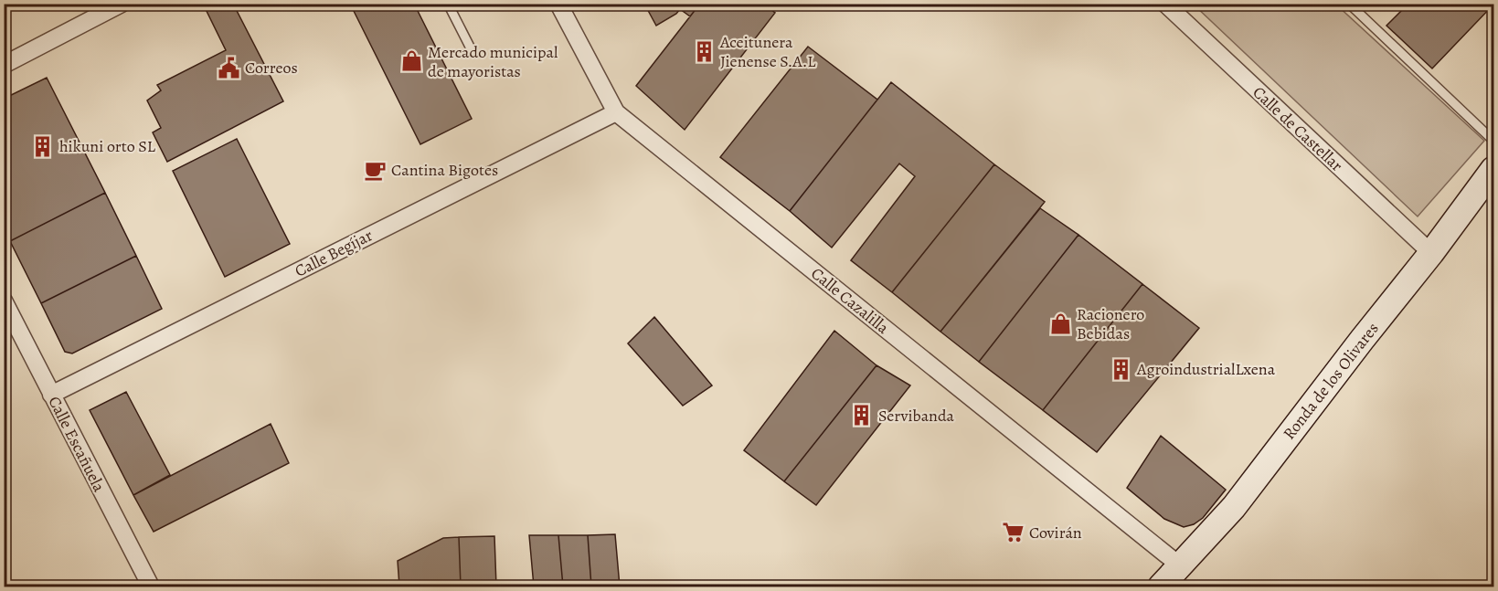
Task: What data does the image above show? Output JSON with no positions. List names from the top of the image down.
{
  "streets": {
    "main road": ["Ronda de los Olivares"],
    "street": [
      "Calle de Castellar",
      "Calle Begíjar",
      "Calle Cazalilla",
      "Calle Escañuela"
    ]
  },
  "crossings": [
    ["Calle de Castellar", "Ronda de los Olivares"],
    ["Calle Begíjar", "Calle Cazalilla"],
    ["Calle Begíjar", "Calle Escañuela"],
    ["Calle Cazalilla", "Ronda de los Olivares"]
  ],
  "places": {
    "building": [
      "Aceitunera Jienense S.A.L",
      "hikuni orto SL",
      "AgroindustrialLxena",
      "Servibanda"
    ],
    "shop": ["Mercado municipal de mayoristas", "Racionero Bebidas"],
    "public building": ["Correos"],
    "cafe": ["Cantina Bigotes"],
    "supermarket": ["Covirán"]
  }
}
